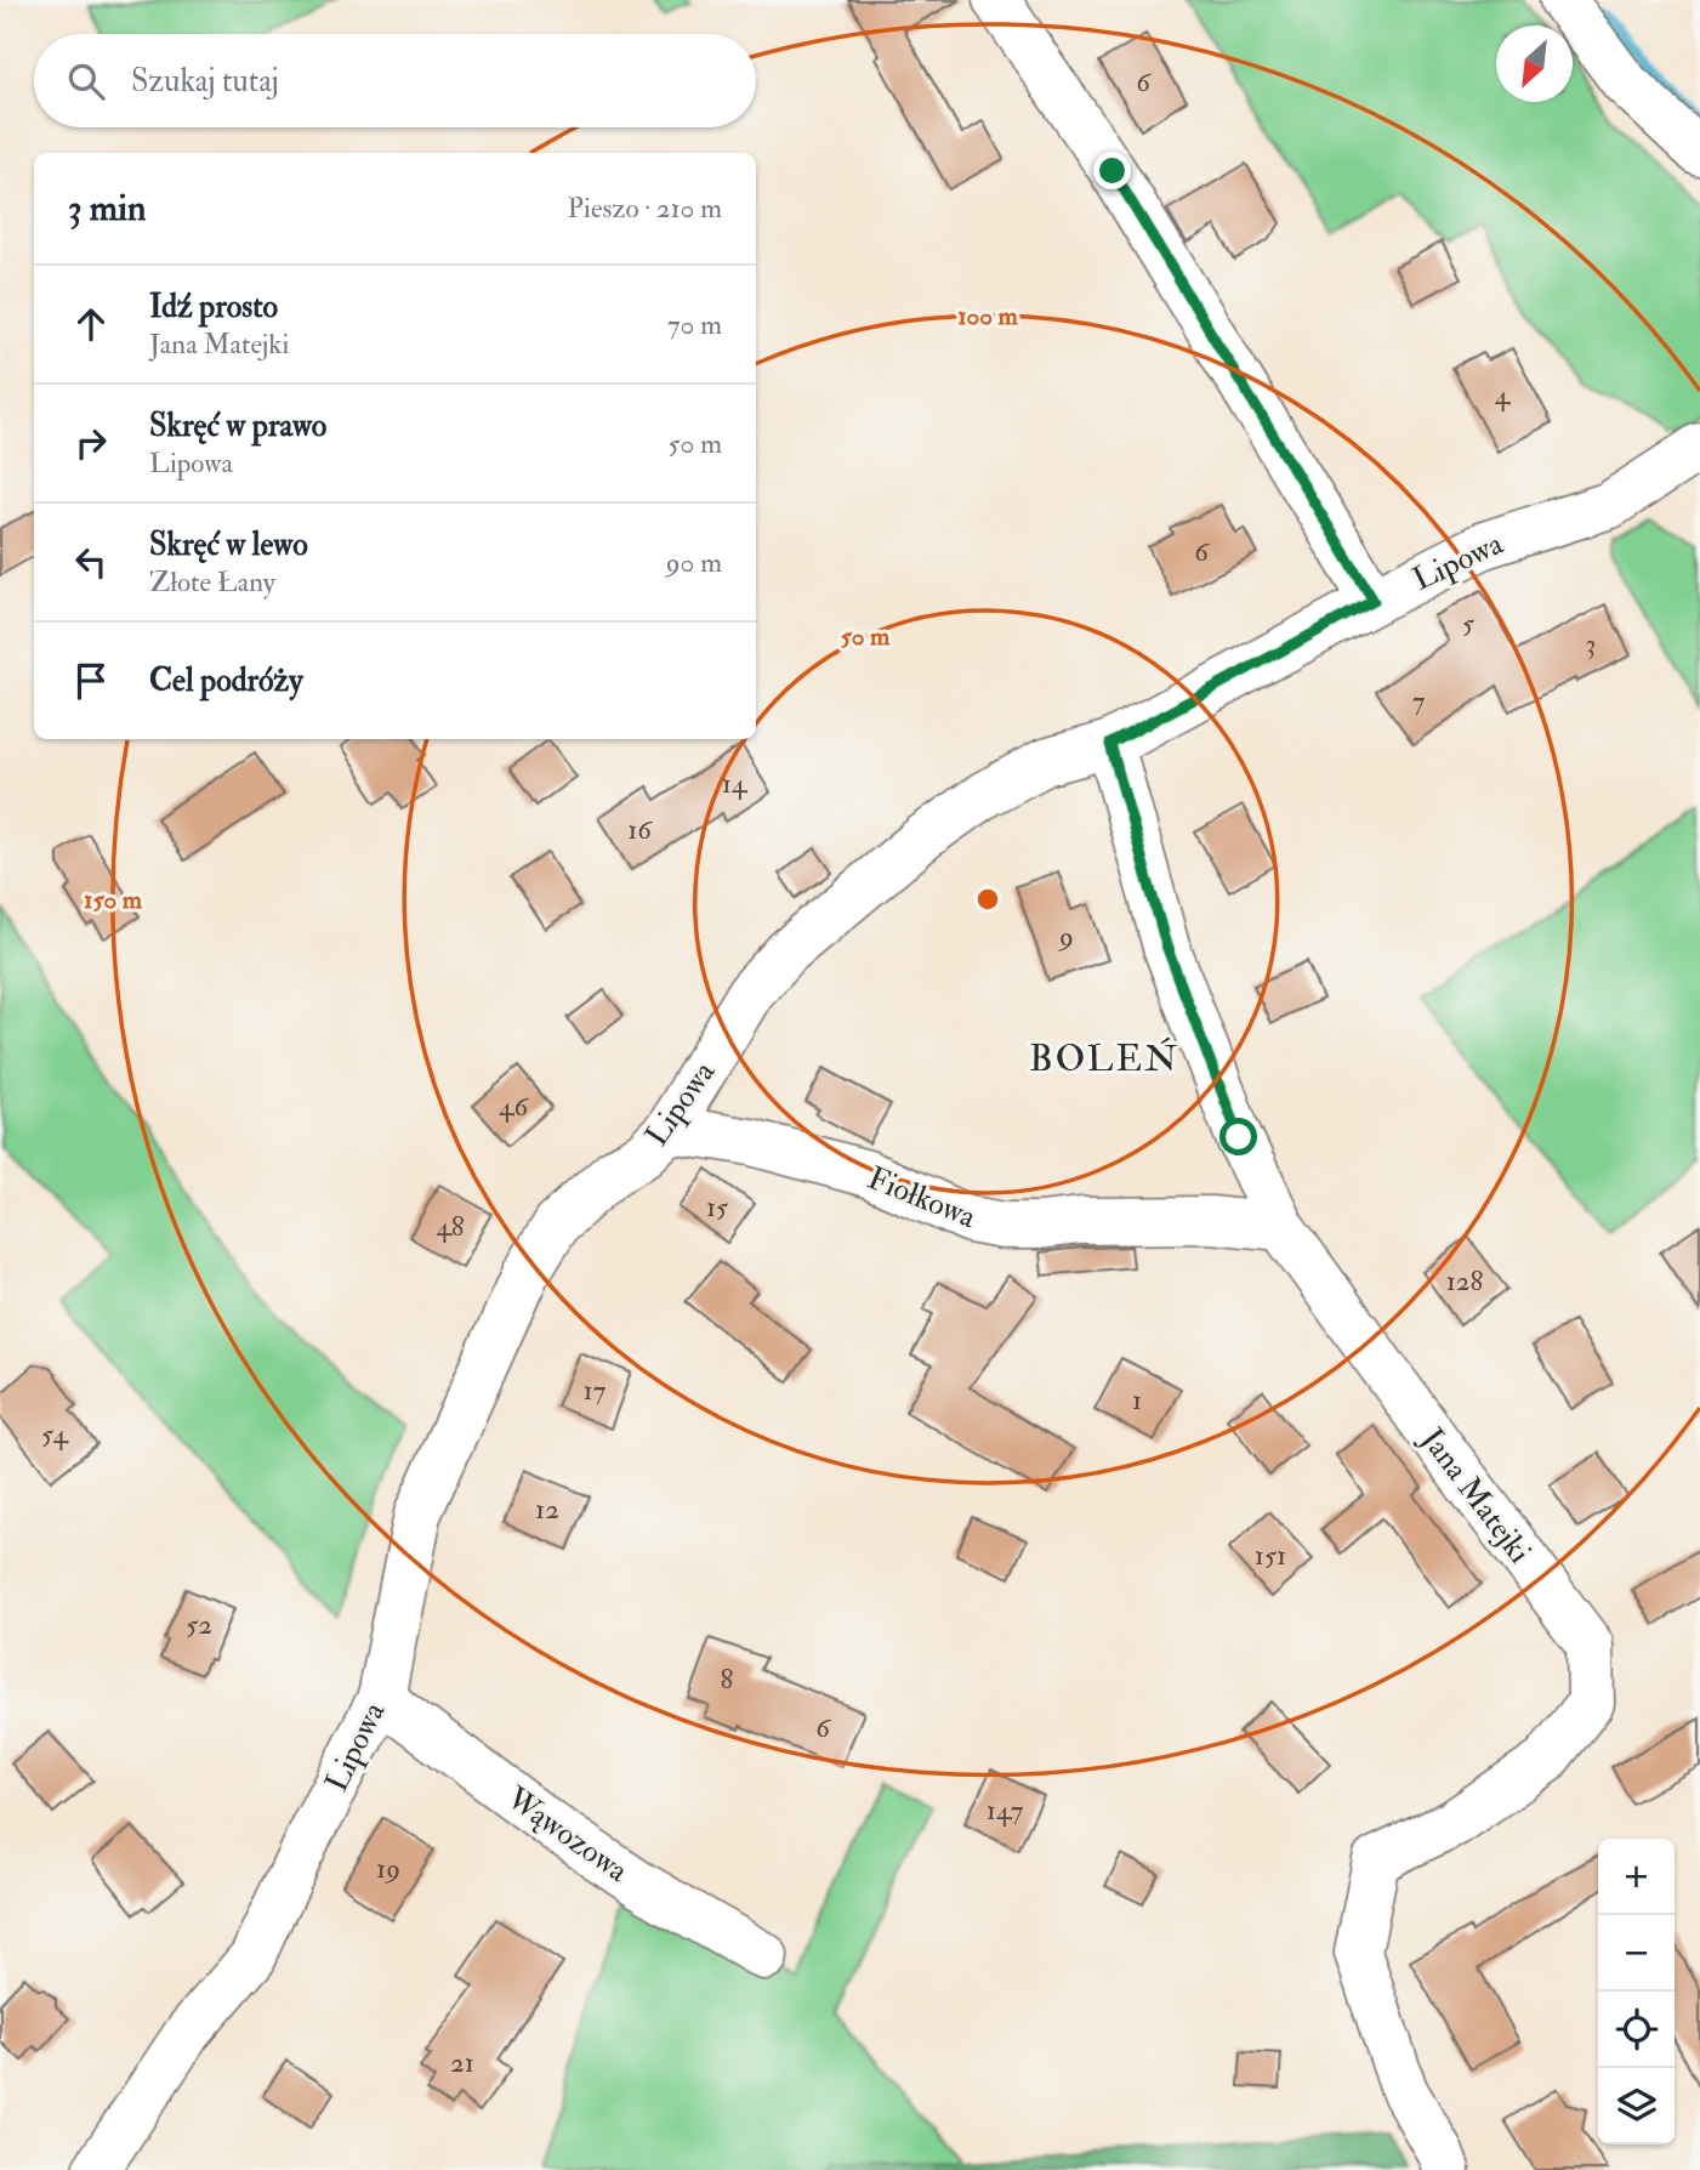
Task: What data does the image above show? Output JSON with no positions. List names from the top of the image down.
{
  "streets": {
    "street": [
      "Lipowa",
      "Fiołkowa",
      "Jana Matejki",
      "Wąwozowa"
    ]
  },
  "crossings": [
    ["Lipowa", "Fiołkowa"],
    ["Lipowa", "Jana Matejki"],
    ["Lipowa", "Wąwozowa"],
    ["Fiołkowa", "Jana Matejki"]
  ],
  "districts": ["BOLEŃ"],
  "house_numbers": [
    "6",
    "4",
    "6",
    "5",
    "3",
    "7",
    "14",
    "16",
    "9",
    "46",
    "15",
    "48",
    "128",
    "17",
    "1",
    "54",
    "12",
    "151",
    "52",
    "8",
    "6",
    "147",
    "19",
    "21"
  ],
  "north": "bottom left",
  "page": {
    "search": "Szukaj tutaj",
    "heading": ["3 min", "Pieszo · 210 m"],
    "list": [
      ["Idź prosto", "Jana Matejki", "70 m"],
      ["Skręć w prawo", "Lipowa", "50 m"],
      ["Skręć w lewo", "Złote Łany", "90 m"],
      "Cel podróży"
    ],
    "map_buttons": ["+", "−"]
  },
  "rings": ["100 m", "50 m", "150 m"]
}
